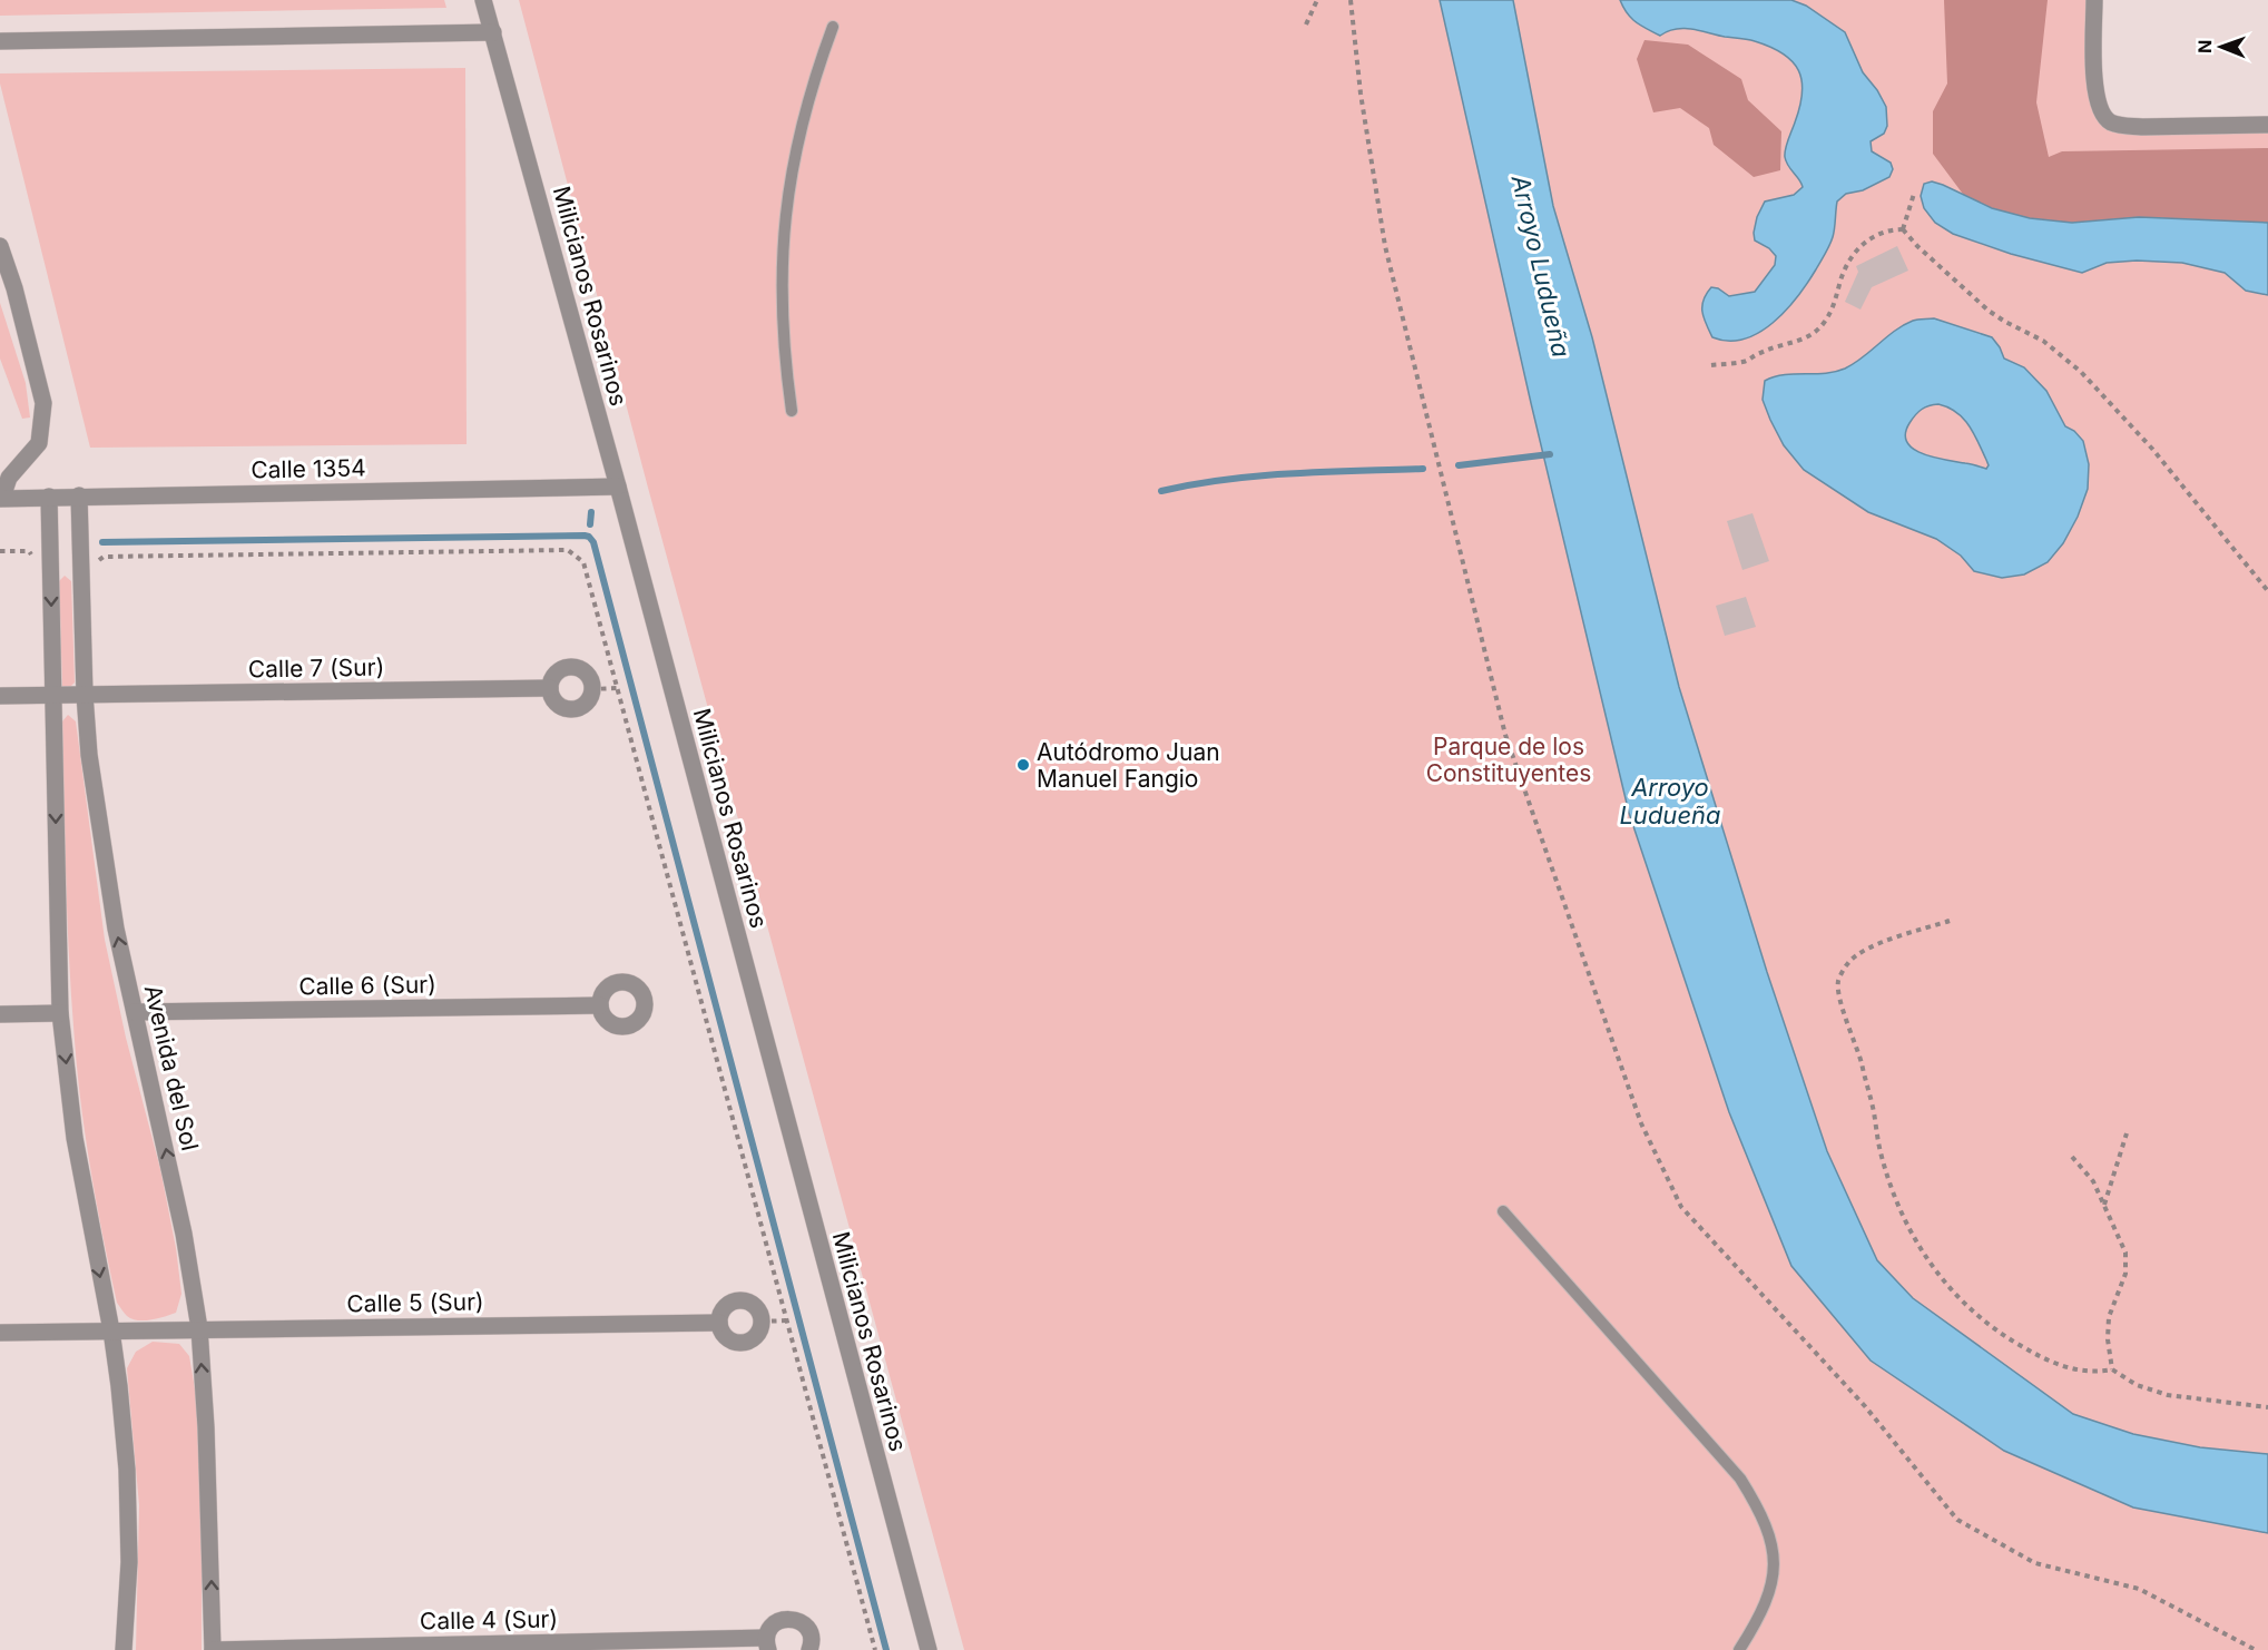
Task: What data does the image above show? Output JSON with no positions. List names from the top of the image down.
{
  "streets": {
    "street": [
      "Milicianos Rosarinos",
      "Calle 1354",
      "Calle 7 (Sur)",
      "Calle 6 (Sur)",
      "Avenida del Sol",
      "Calle 5 (Sur)",
      "Calle 4 (Sur)"
    ]
  },
  "crossings": [
    ["Milicianos Rosarinos", "Calle 1354"],
    ["Calle 1354", "Avenida del Sol"],
    ["Calle 7 (Sur)", "Avenida del Sol"],
    ["Calle 6 (Sur)", "Avenida del Sol"],
    ["Avenida del Sol", "Calle 5 (Sur)"],
    ["Avenida del Sol", "Calle 4 (Sur)"]
  ],
  "water": ["Arroyo Ludueña"],
  "parks": ["Parque de los Constituyentes"],
  "places": ["Autódromo Juan Manuel Fangio"],
  "north": "left"
}
